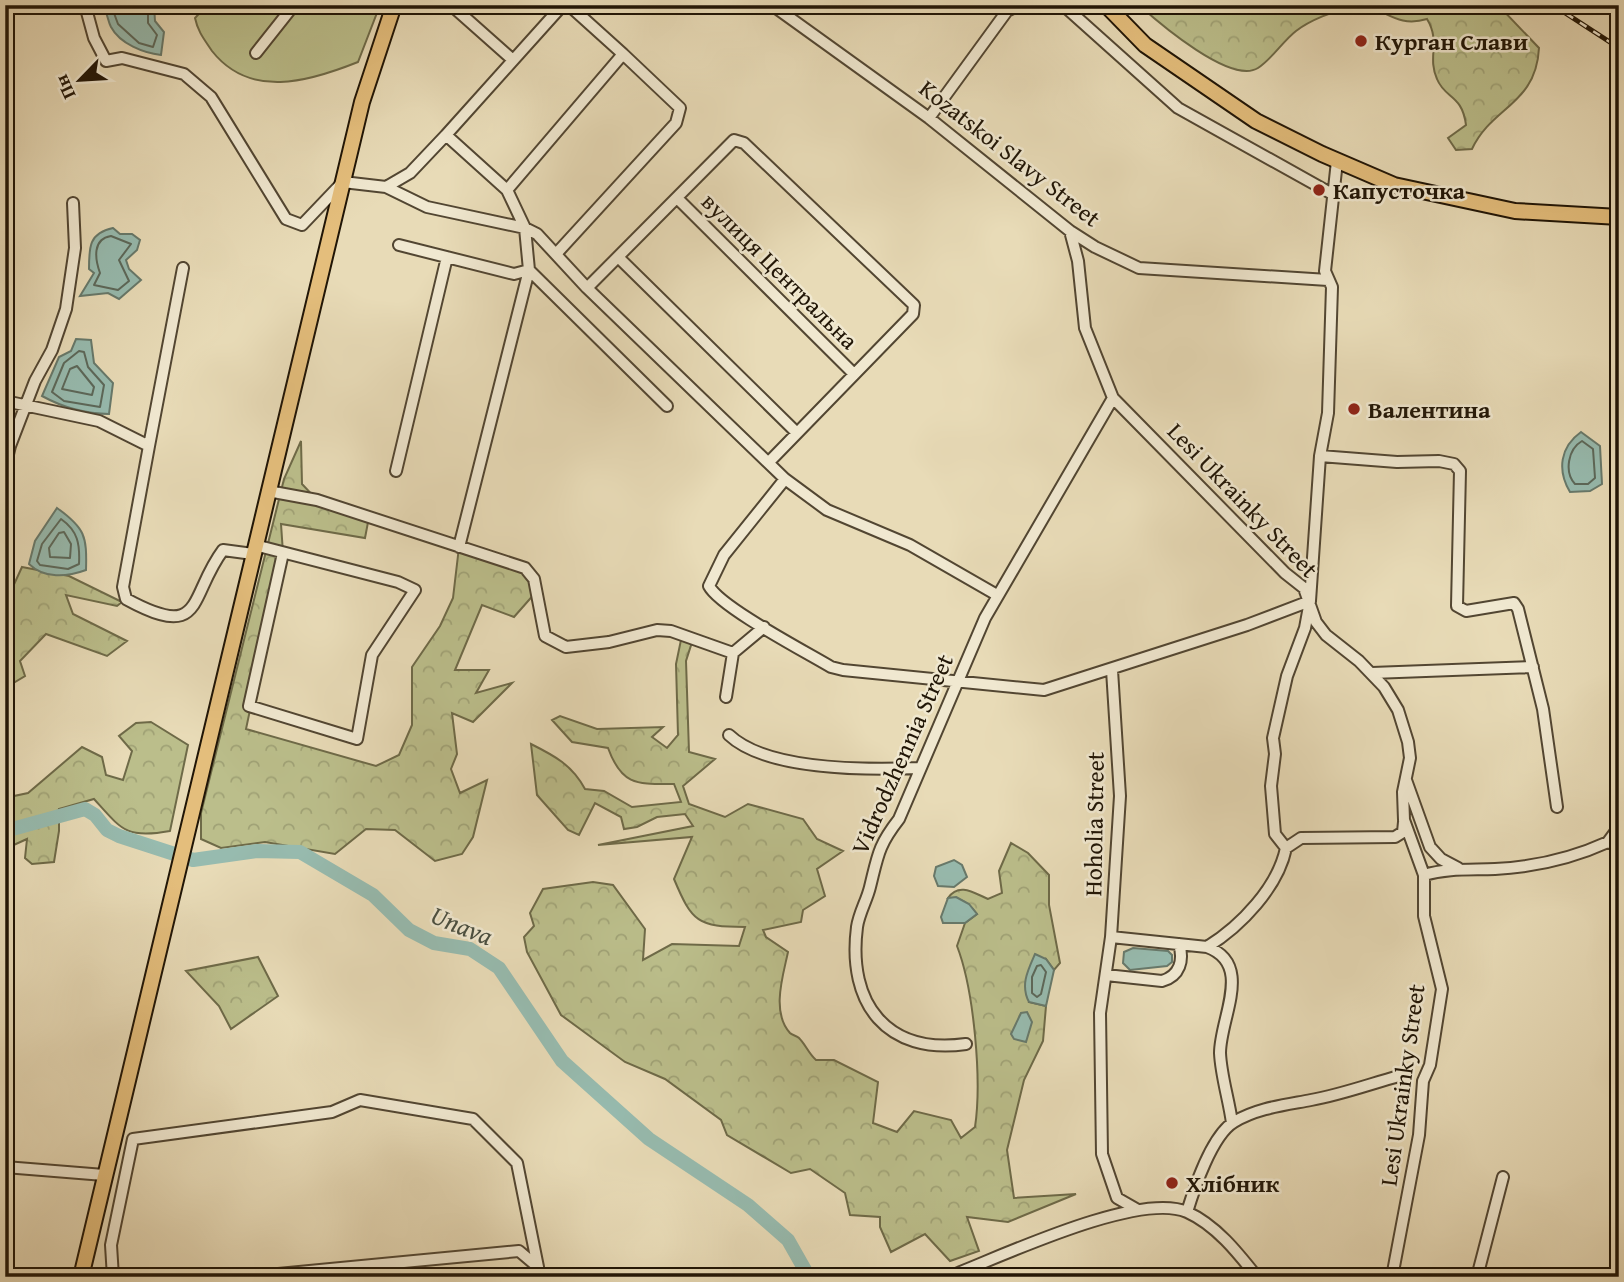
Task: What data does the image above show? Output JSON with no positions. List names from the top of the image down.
{
  "streets": {
    "street": [
      "Kozatskoi Slavy Street",
      "вулиця Центральна",
      "Lesi Ukrainky Street",
      "Vidrodzhennia Street",
      "Hoholia Street"
    ]
  },
  "crossings": [
    ["Kozatskoi Slavy Street", "Lesi Ukrainky Street"],
    ["Lesi Ukrainky Street", "Vidrodzhennia Street"]
  ],
  "water": ["Unava"],
  "places": [
    "Курган Слави",
    "Капусточка",
    "Валентина",
    "Хлібник"
  ],
  "north": "bottom left"
}
